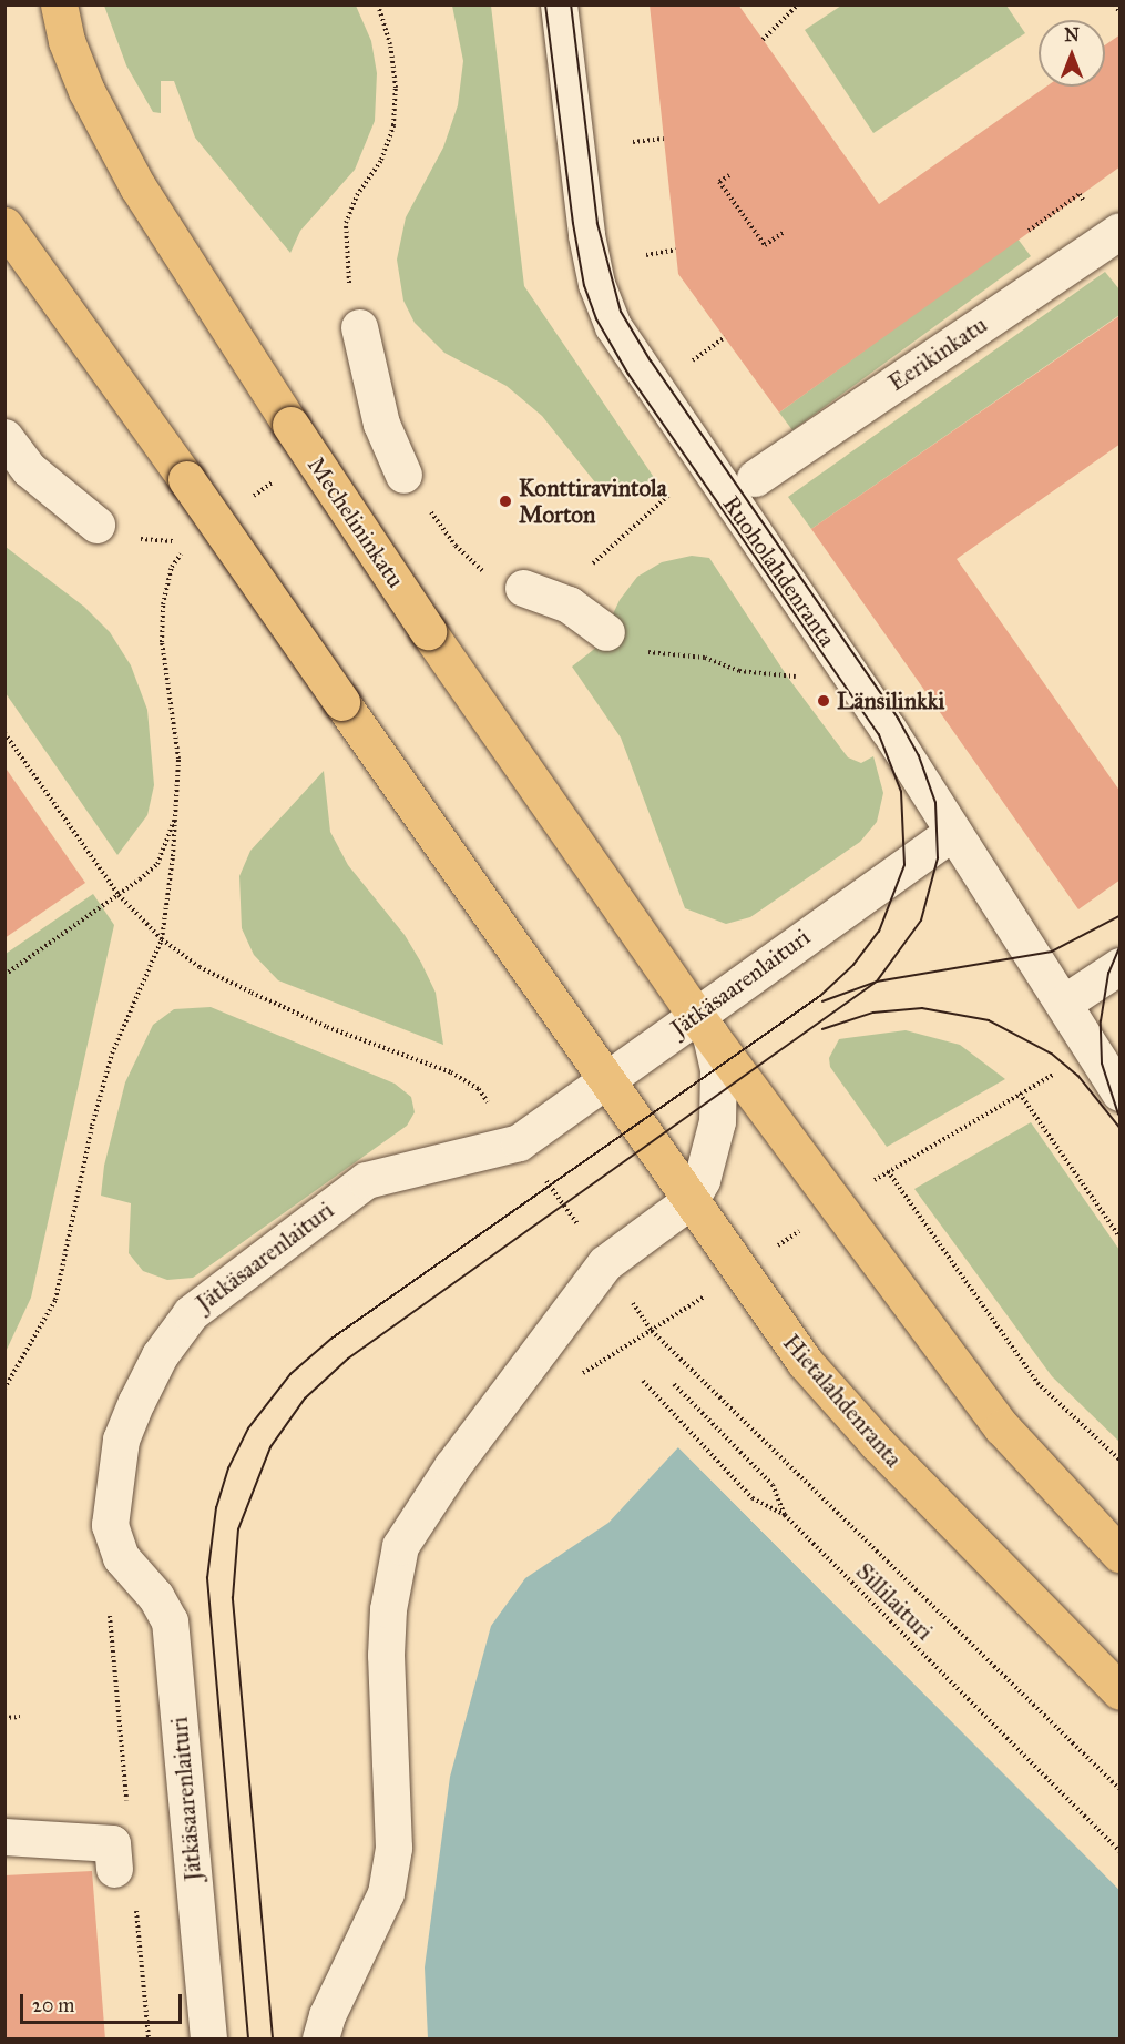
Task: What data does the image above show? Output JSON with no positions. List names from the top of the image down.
{
  "streets": {
    "main road": ["Mechelininkatu", "Hietalahdenranta"],
    "street": ["Eerikinkatu", "Ruoholahdenranta", "Jätkäsaarenlaituri"],
    "path": ["Sillilaituri"]
  },
  "crossings": [
    ["Mechelininkatu", "Jätkäsaarenlaituri"],
    ["Ruoholahdenranta", "Jätkäsaarenlaituri"],
    ["Jätkäsaarenlaituri", "Hietalahdenranta"]
  ],
  "places": ["Konttiravintola Morton", "Länsilinkki"],
  "scale_bar": "20 m",
  "north": "top"
}
